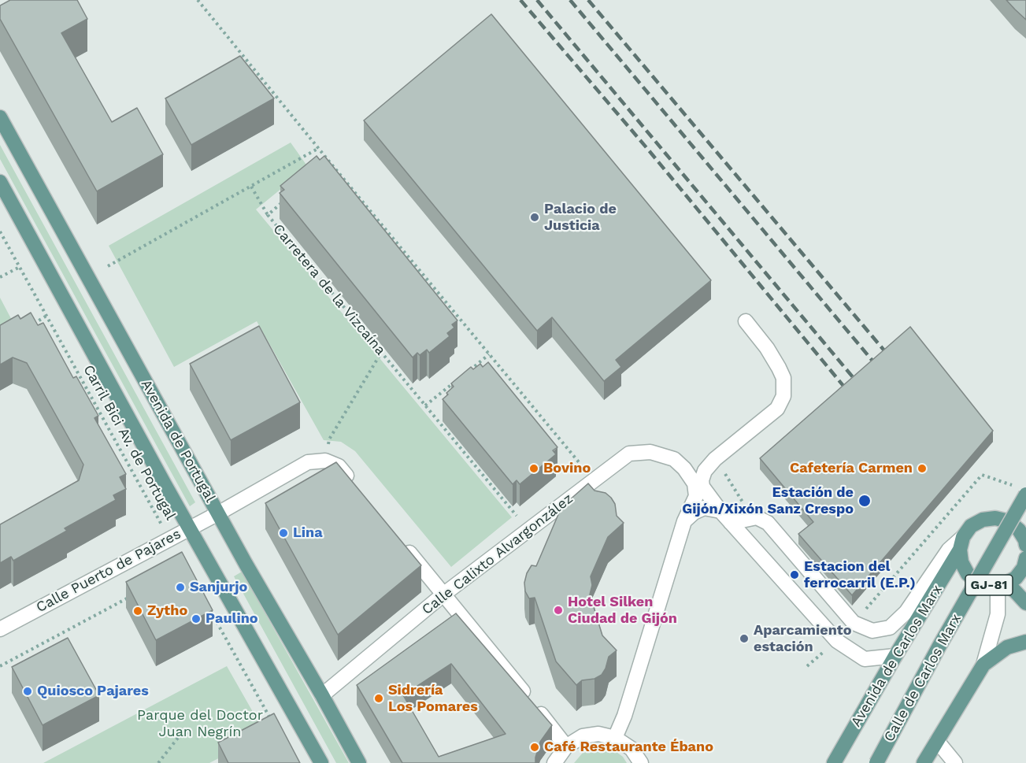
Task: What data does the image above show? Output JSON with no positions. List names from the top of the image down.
{
  "streets": {
    "main road": [
      "Avenida de Portugal",
      "GJ-81",
      "Avenida de Carlos Marx",
      "Calle de Carlos Marx"
    ],
    "street": ["Calle Calixto Alvargonzález", "Calle Puerto de Pajares"],
    "path": ["Carretera de la Vizcaína", "Carril Bici Av. de Portugal"]
  },
  "crossings": [
    ["Avenida de Portugal", "Calle Calixto Alvargonzález"],
    ["Avenida de Portugal", "Calle Puerto de Pajares"],
    ["Carril Bici Av. de Portugal", "Calle Puerto de Pajares"],
    ["GJ-81", "Avenida de Carlos Marx"]
  ],
  "parks": ["Parque del Doctor Juan Negrín"],
  "places": [
    "Palacio de Justicia",
    "Bovino",
    "Cafetería Carmen",
    "Estación de Gijón/Xixón Sanz Crespo",
    "Lina",
    "Estacion del ferrocarril (E.P.)",
    "Sanjurjo",
    "Hotel Silken Ciudad de Gijón",
    "Zytho",
    "Paulino",
    "Aparcamiento estación",
    "Quiosco Pajares",
    "Sidrería Los Pomares",
    "Café Restaurante Ébano"
  ]
}
